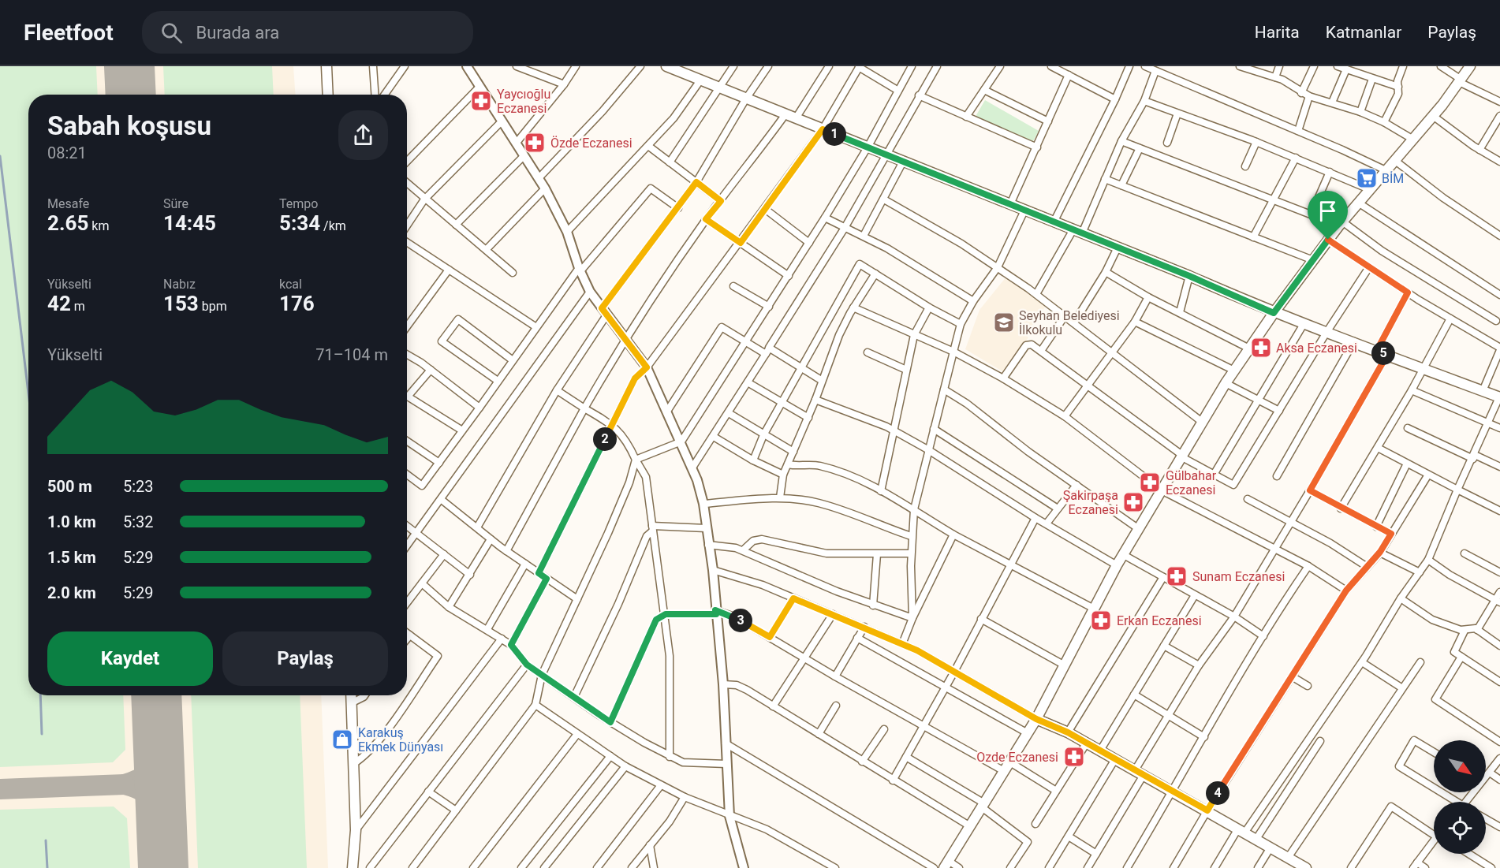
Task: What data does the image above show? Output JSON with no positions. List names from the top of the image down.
{
  "places": {
    "pharmacy": [
      "Yaycıoğlu Eczanesi",
      "Özde Eczanesi",
      "Aksa Eczanesi",
      "Gülbahar Eczanesi",
      "Şakirpaşa Eczanesi",
      "Sunam Eczanesi",
      "Erkan Eczanesi",
      "Ozde Eczanesi"
    ],
    "supermarket": ["BİM"],
    "school or university": ["Seyhan Belediyesi İlkokulu"],
    "shop": ["Karakuş Ekmek Dünyası"]
  },
  "north": "bottom right",
  "page": {
    "header": "Fleetfoot",
    "search": "Burada ara",
    "nav": ["Harita", "Katmanlar", "Paylaş"],
    "heading": ["Sabah koşusu", "08:21"],
    "pins": [
      "1",
      "5",
      "2",
      "3",
      "4"
    ],
    "stats": [
      ["Mesafe", "2.65 km"],
      ["Süre", "14:45"],
      ["Tempo", "5:34 /km"],
      ["Yükselti", "42 m"],
      ["Nabız", "153 bpm"],
      ["kcal", "176"]
    ],
    "chart": ["Yükselti", "71–104 m"],
    "list": [
      {
        "name": "500 m",
        "note": "5:23"
      },
      {
        "name": "1.0 km",
        "note": "5:32"
      },
      {
        "name": "1.5 km",
        "note": "5:29"
      },
      {
        "name": "2.0 km",
        "note": "5:29"
      }
    ],
    "buttons": ["Kaydet", "Paylaş"]
  }
}
